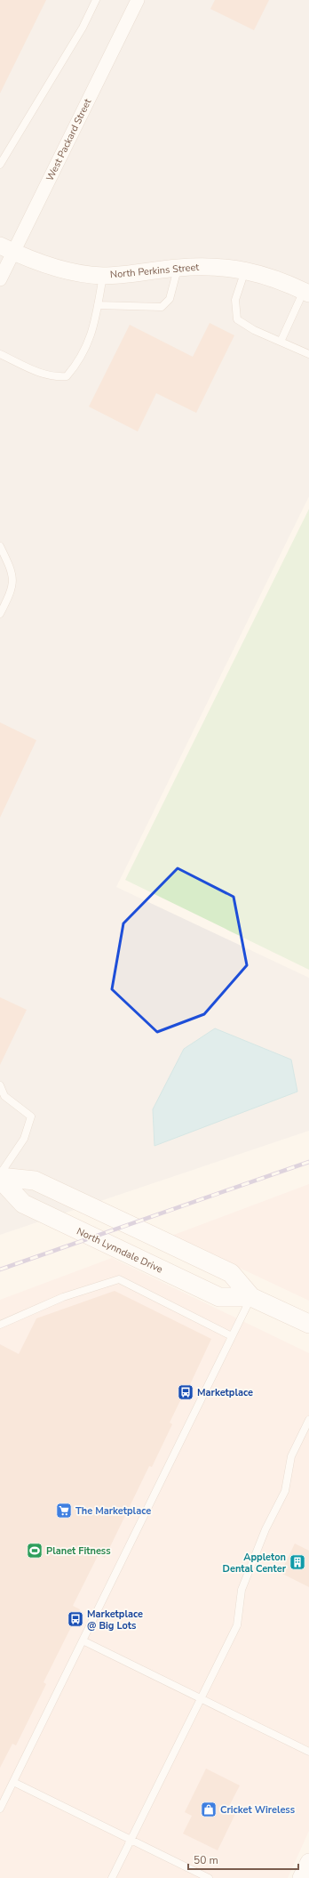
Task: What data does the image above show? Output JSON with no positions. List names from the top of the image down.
{
  "streets": {
    "main road": ["North Lynndale Drive"],
    "street": ["West Packard Street", "North Perkins Street"]
  },
  "crossings": [
    ["West Packard Street", "North Perkins Street"]
  ],
  "places": {
    "bus stop": ["Marketplace", "Marketplace @ Big Lots"],
    "supermarket": ["The Marketplace"],
    "sports": ["Planet Fitness"],
    "building": ["Appleton Dental Center"],
    "shop": ["Cricket Wireless"]
  },
  "scale_bar": "50 m"
}
